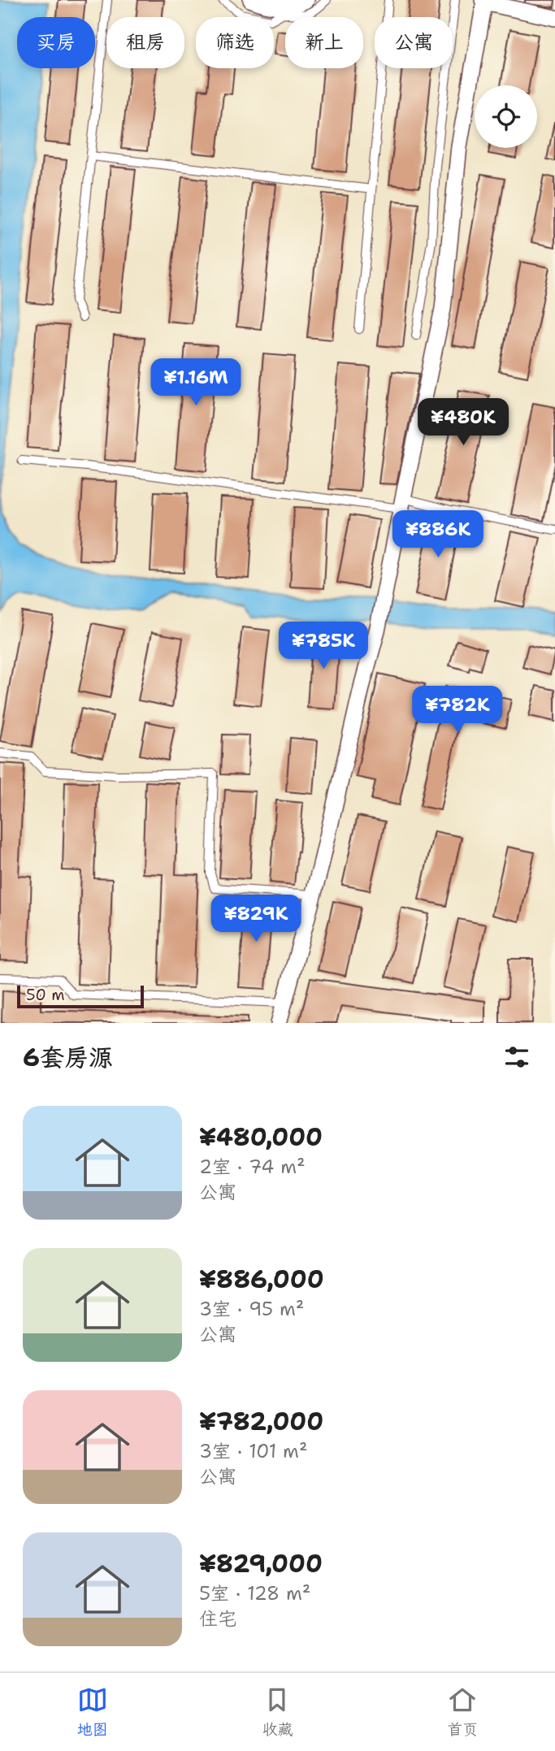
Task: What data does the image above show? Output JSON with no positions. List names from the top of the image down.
{
  "scale_bar": "50 m",
  "page": {
    "chip": [
      "买房",
      "租房",
      "筛选",
      "新上",
      "公寓"
    ],
    "price": [
      "¥1.16M",
      "¥480K",
      "¥886K",
      "¥785K",
      "¥782K",
      "¥829K"
    ],
    "scale": "50 m",
    "heading": "6套房源",
    "list": [
      {
        "name": "¥480,000",
        "note": "2室 · 74 m² · 公寓"
      },
      {
        "name": "¥886,000",
        "note": "3室 · 95 m² · 公寓"
      },
      {
        "name": "¥782,000",
        "note": "3室 · 101 m² · 公寓"
      },
      {
        "name": "¥829,000",
        "note": "5室 · 128 m² · 住宅"
      }
    ],
    "tabs": ["地图", "收藏", "首页"]
  }
}
